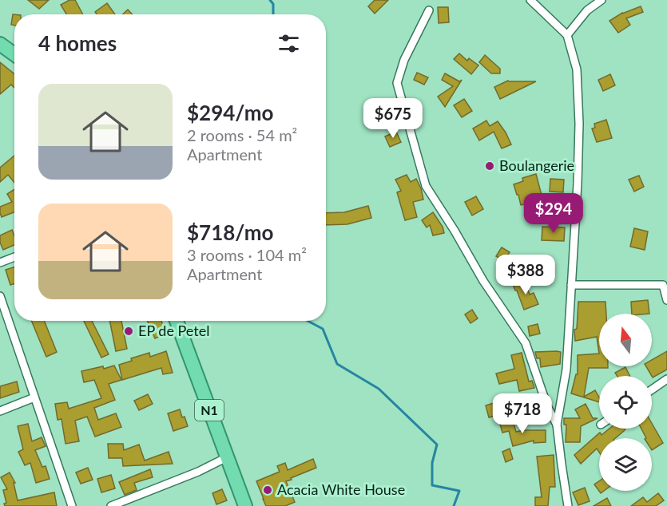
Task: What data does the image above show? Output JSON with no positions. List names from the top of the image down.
{
  "streets": {
    "highway": ["N1"]
  },
  "places": ["Boulangerie", "EP de Petel", "Acacia White House"],
  "north": "top",
  "page": {
    "heading": "4 homes",
    "list": [
      {
        "name": "$294/mo",
        "note": "2 rooms · 54 m² · Apartment"
      },
      {
        "name": "$718/mo",
        "note": "3 rooms · 104 m² · Apartment"
      }
    ],
    "price": [
      "$675",
      "$294",
      "$388",
      "$718"
    ]
  }
}
